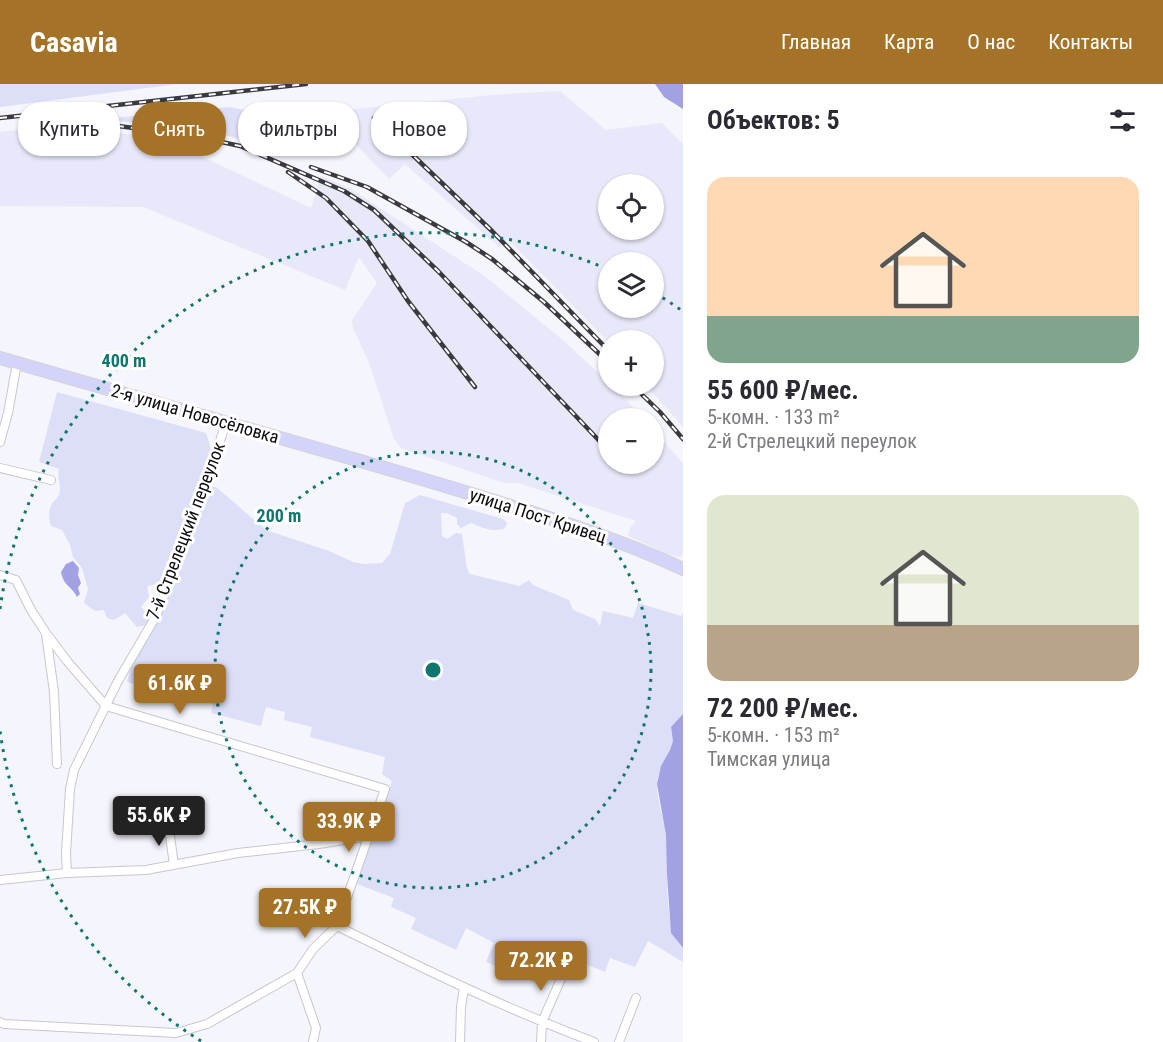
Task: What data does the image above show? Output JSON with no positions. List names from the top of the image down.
{
  "streets": {
    "main road": ["2-я улица Новосёловка", "улица Пост Кривец"],
    "street": ["7-й Стрелецкий переулок"]
  },
  "crossings": [
    ["2-я улица Новосёловка", "улица Пост Кривец"],
    ["2-я улица Новосёловка", "7-й Стрелецкий переулок"]
  ],
  "page": {
    "header": "Casavia",
    "nav": [
      "Главная",
      "Карта",
      "О нас",
      "Контакты"
    ],
    "heading": "Объектов: 5",
    "chip": [
      "Купить",
      "Снять",
      "Фильтры",
      "Новое"
    ],
    "list": [
      {
        "name": "55 600 ₽/мес.",
        "note": "5-комн. · 133 m² · 2-й Стрелецкий переулок"
      },
      {
        "name": "72 200 ₽/мес.",
        "note": "5-комн. · 153 m² · Тимская улица"
      }
    ],
    "map_buttons": ["+", "−"],
    "price": [
      "61.6K ₽",
      "55.6K ₽",
      "33.9K ₽",
      "27.5K ₽",
      "72.2K ₽"
    ]
  },
  "rings": ["400 m", "200 m"]
}
